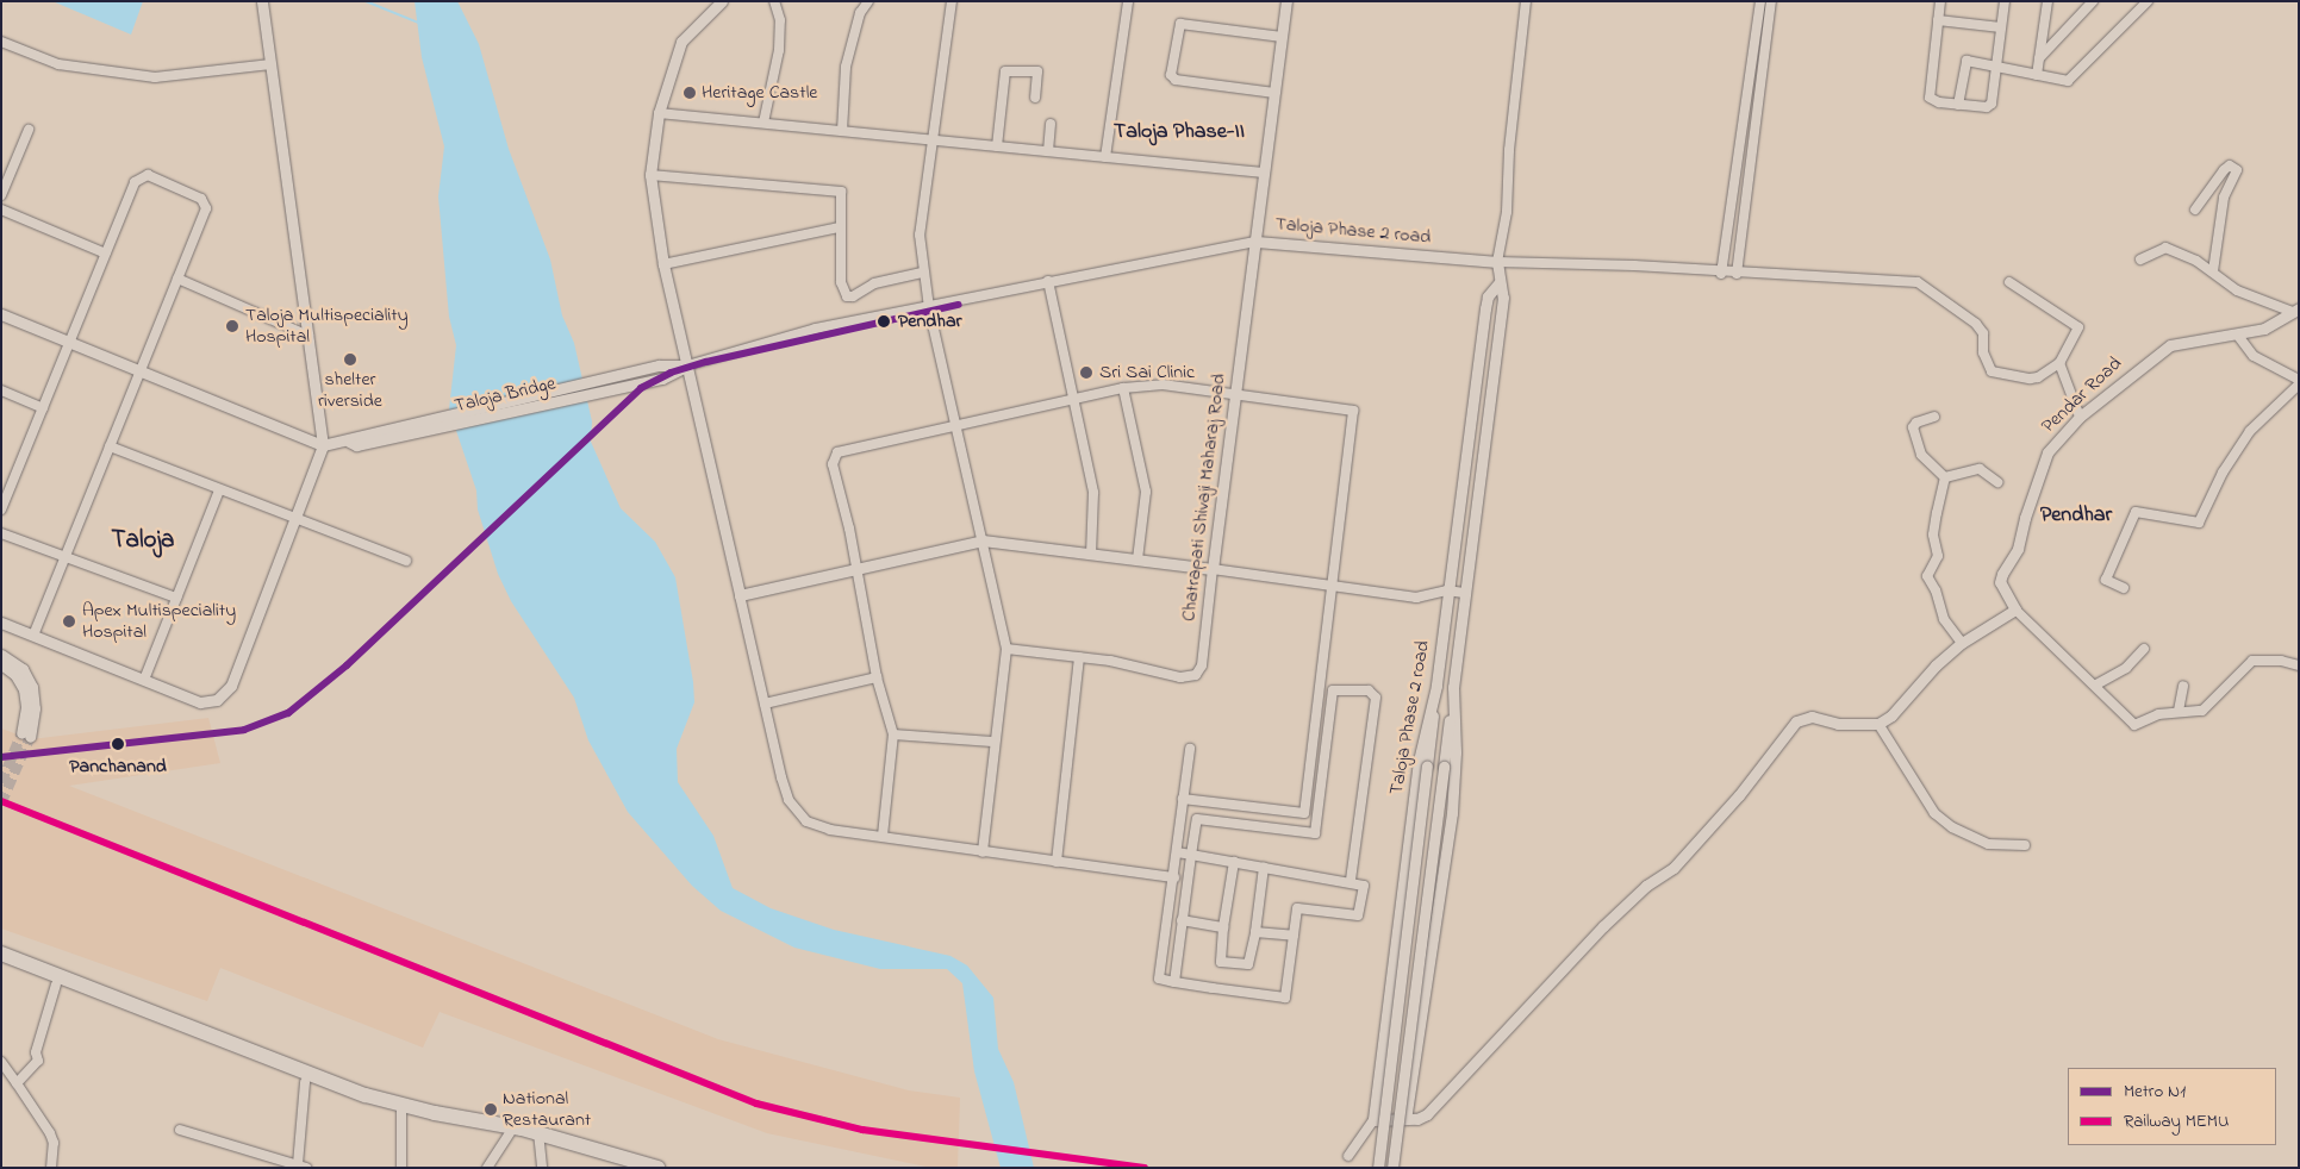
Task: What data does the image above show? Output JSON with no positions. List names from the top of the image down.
{
  "streets": {
    "street": [
      "Taloja Phase 2 road",
      "Taloja Bridge",
      "Pendar Road",
      "Chatrapati Shivaji Maharaj Road"
    ]
  },
  "crossings": [
    ["Taloja Phase 2 road", "Chatrapati Shivaji Maharaj Road"]
  ],
  "districts": ["Taloja Phase-II", "Pendhar", "Taloja"],
  "places": [
    "Heritage Castle",
    "Pendhar",
    "Taloja Multispeciality Hospital",
    "shelter riverside",
    "Sri Sai Clinic",
    "Apex Multispeciality Hospital",
    "Panchanand",
    "National Restaurant"
  ],
  "lines": ["metro line N1", "rail line MEMU"],
  "legend": ["Metro N1", "Railway MEMU"]
}
